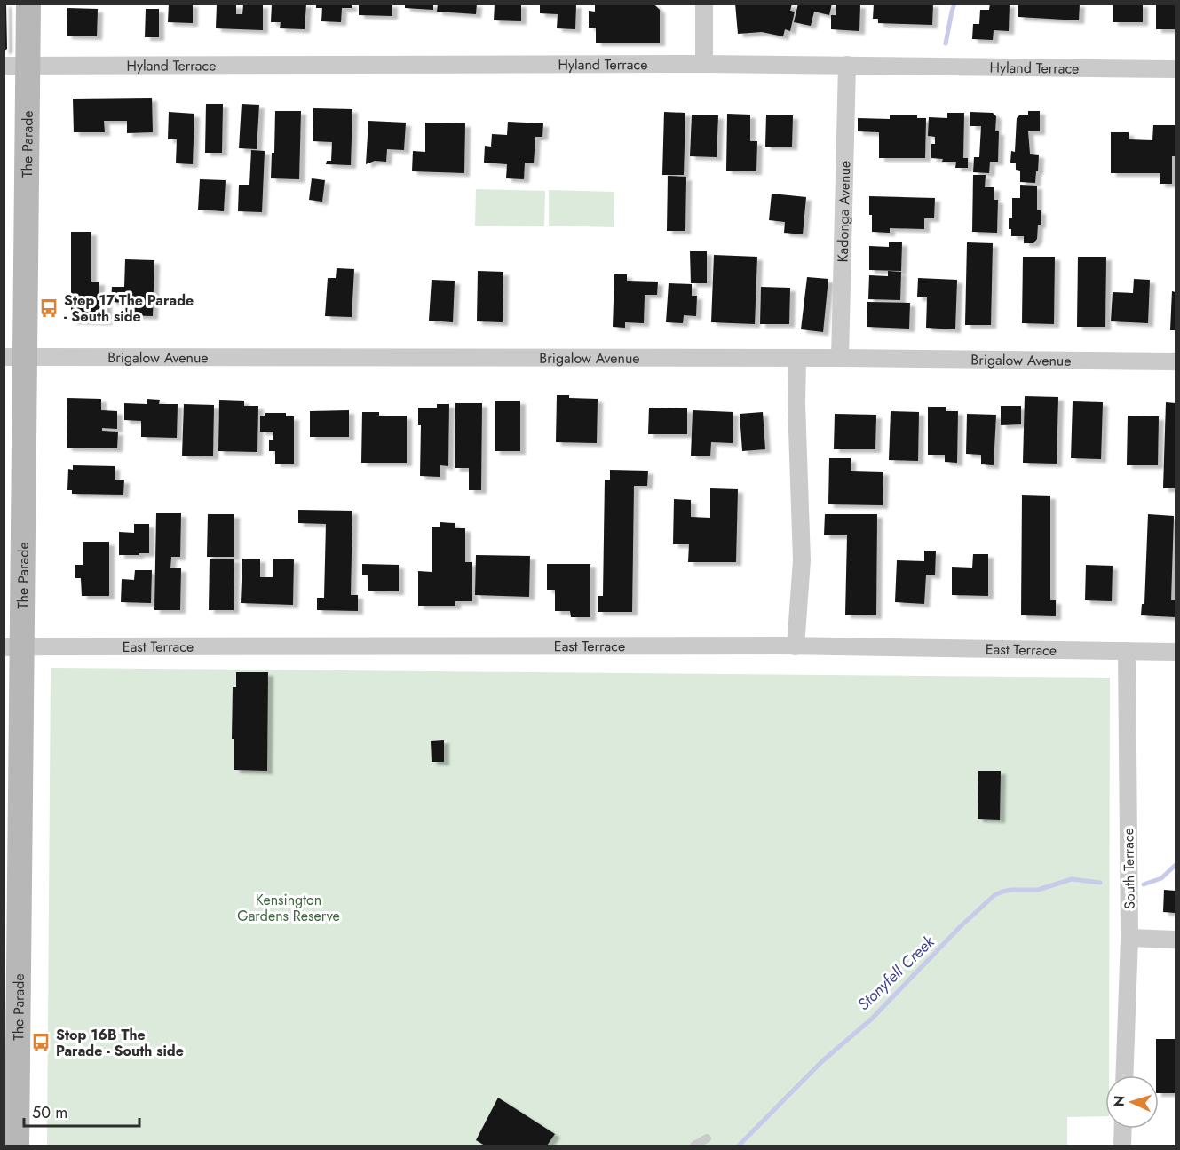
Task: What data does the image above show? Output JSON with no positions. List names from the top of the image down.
{
  "streets": {
    "main road": ["The Parade"],
    "street": [
      "Hyland Terrace",
      "Kadonga Avenue",
      "Brigalow Avenue",
      "East Terrace",
      "South Terrace"
    ]
  },
  "crossings": [
    ["Hyland Terrace", "The Parade"],
    ["Hyland Terrace", "Kadonga Avenue"],
    ["The Parade", "Brigalow Avenue"],
    ["The Parade", "East Terrace"],
    ["Kadonga Avenue", "Brigalow Avenue"],
    ["East Terrace", "South Terrace"]
  ],
  "water": ["Stonyfell Creek"],
  "parks": ["Kensington Gardens Reserve"],
  "places": {
    "bus stop": ["Stop 17 The Parade - South side", "Stop 16B The Parade - South side"]
  },
  "scale_bar": "50 m",
  "north": "left"
}
